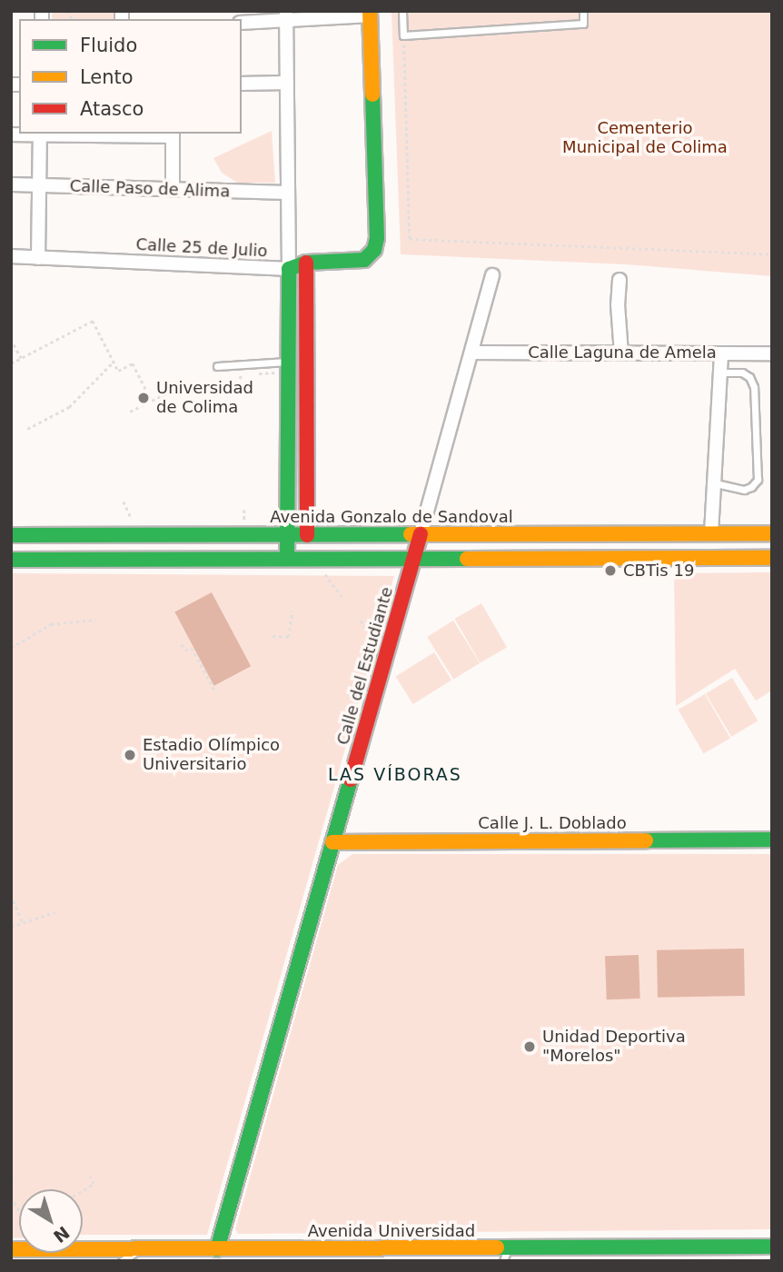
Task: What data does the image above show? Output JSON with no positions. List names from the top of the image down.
{
  "streets": {
    "street": [
      "Calle Paso de Alima",
      "Calle 25 de Julio",
      "Calle Laguna de Amela",
      "Avenida Gonzalo de Sandoval",
      "Calle del Estudiante",
      "Calle J. L. Doblado",
      "Avenida Universidad"
    ]
  },
  "crossings": [
    ["Calle Laguna de Amela", "Calle del Estudiante"],
    ["Avenida Gonzalo de Sandoval", "Calle del Estudiante"],
    ["Calle del Estudiante", "Calle J. L. Doblado"],
    ["Calle del Estudiante", "Avenida Universidad"]
  ],
  "districts": ["LAS VÍBORAS"],
  "parks": ["Cementerio Municipal de Colima"],
  "places": [
    "Universidad de Colima",
    "CBTis 19",
    "Estadio Olímpico Universitario",
    "Unidad Deportiva \"Morelos\""
  ],
  "legend": ["Fluido", "Lento", "Atasco"],
  "north": "bottom right"
}
